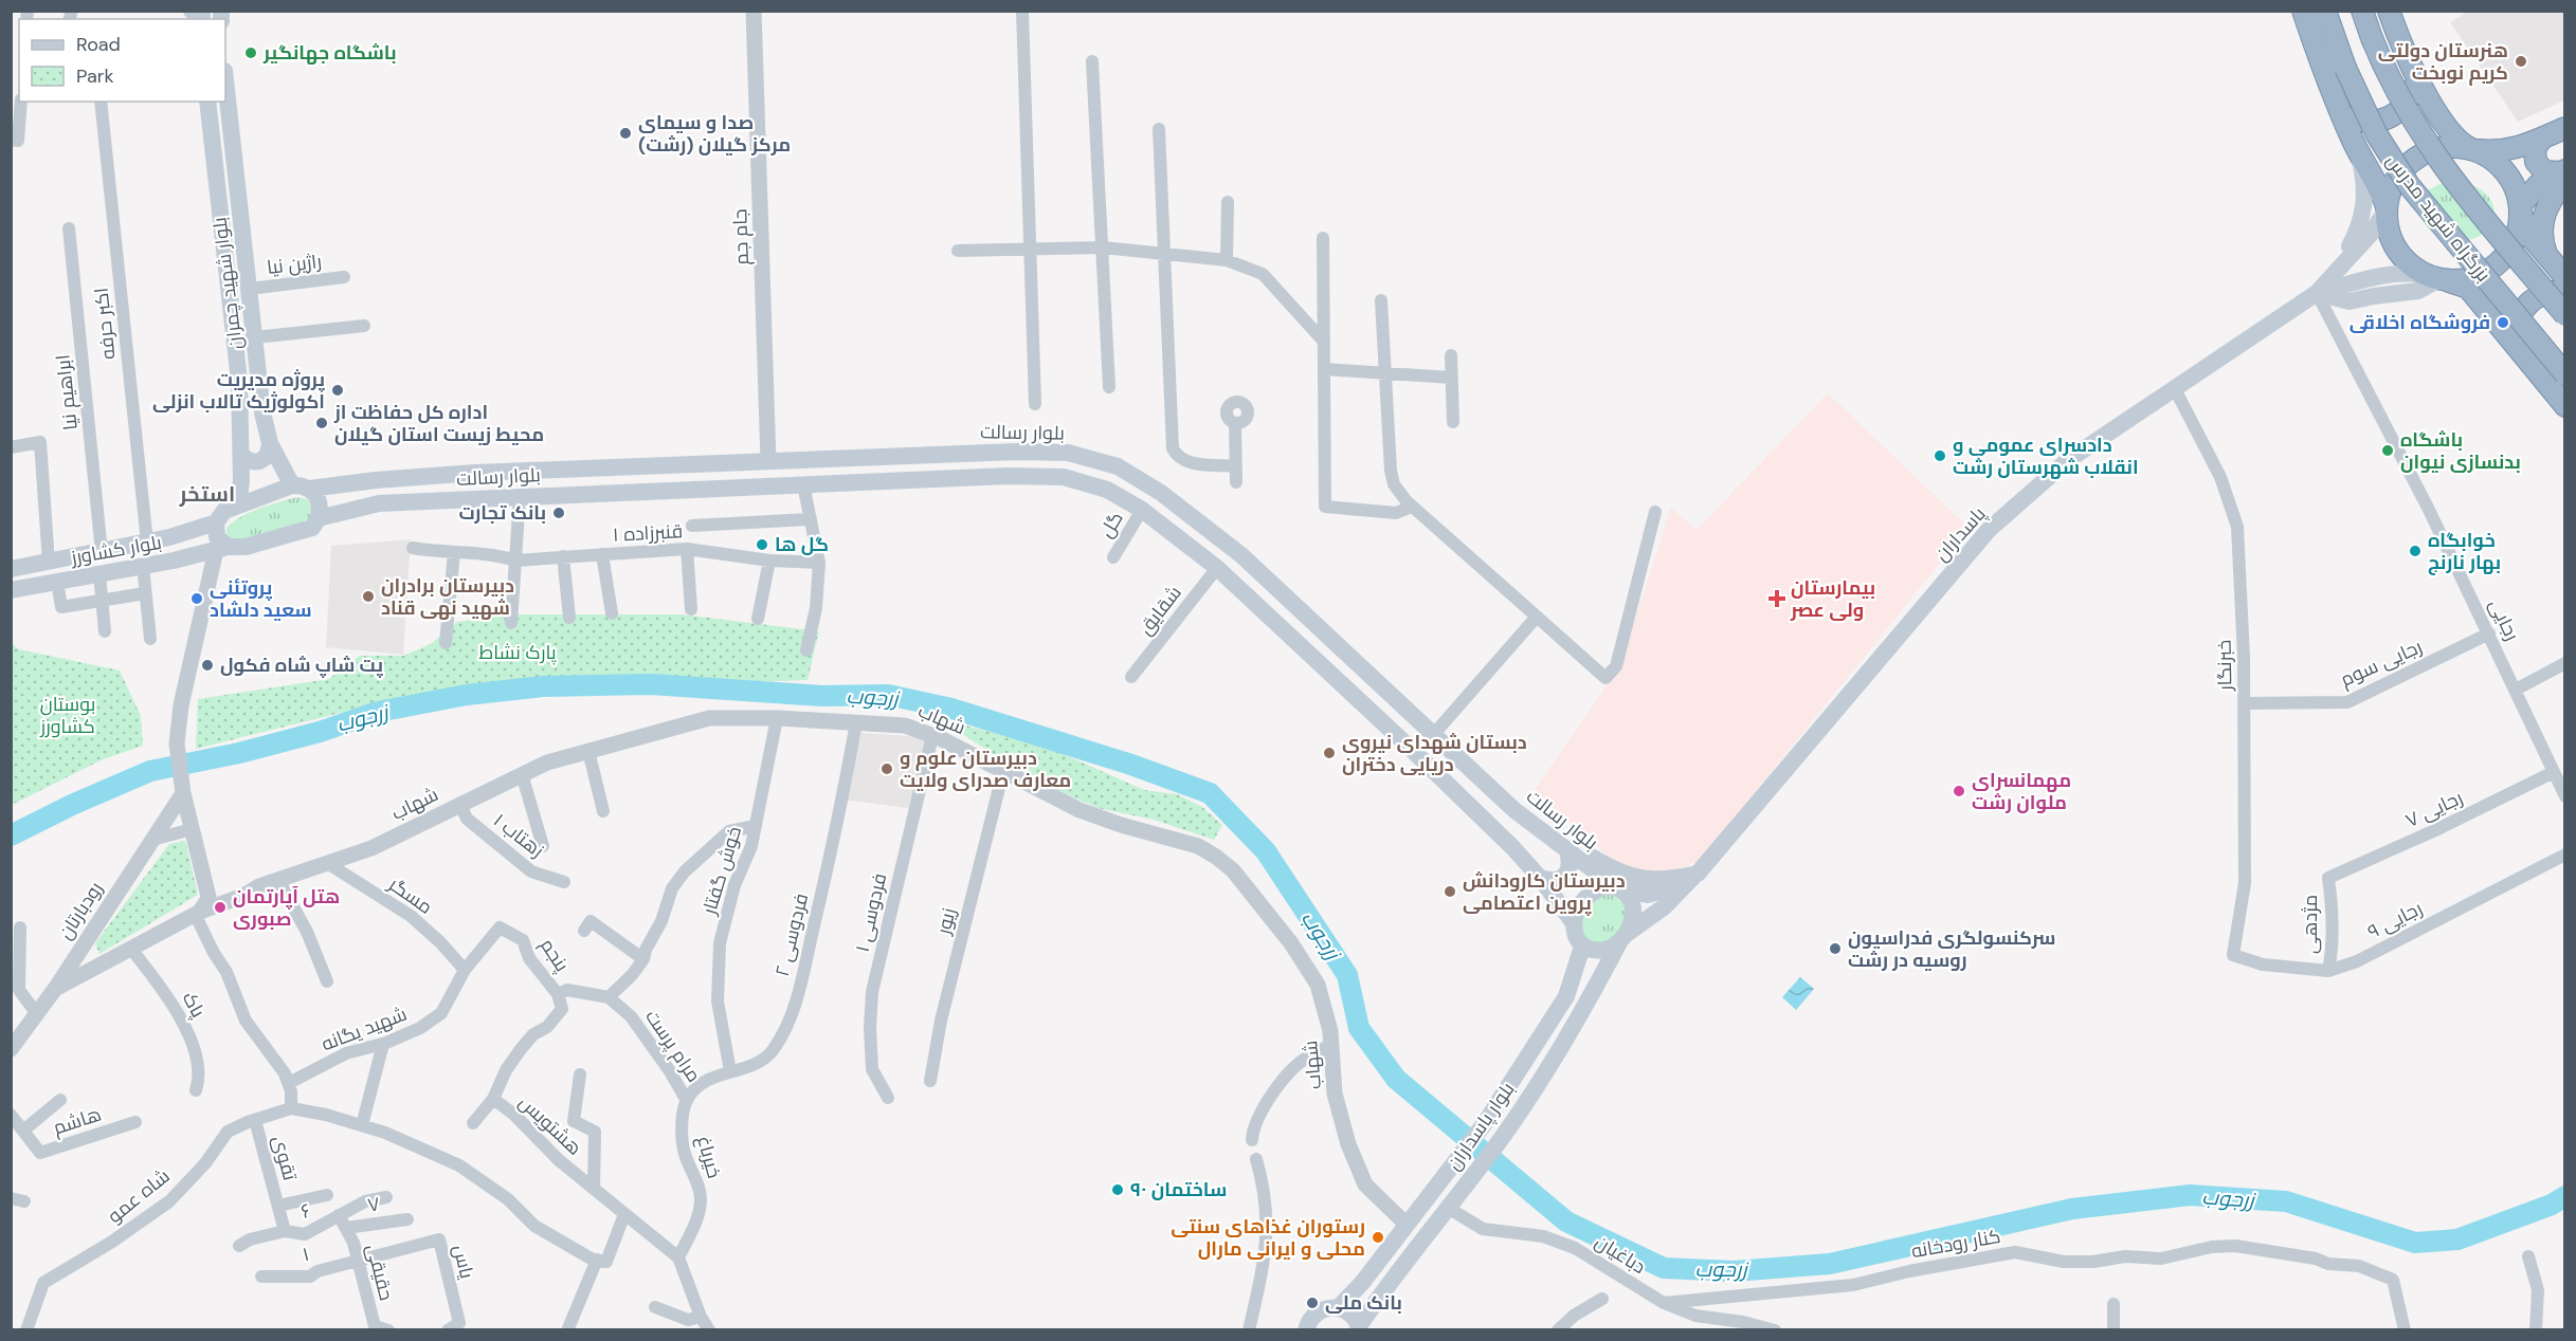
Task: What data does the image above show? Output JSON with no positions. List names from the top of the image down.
{
  "streets": {
    "highway": ["بزرگراه شهید مدرس"],
    "main road": [
      "بلوار شهید چمران",
      "بلوار رسالت",
      "پاسداران",
      "بلوار کشاورز",
      "بلوار پاسداران"
    ],
    "street": [
      "جام جم",
      "راژین نیا",
      "اکبر حرفه",
      "ابراهیم نیا",
      "گل",
      "قنبرزاده ۱",
      "شقایق",
      "رجایی",
      "رجایی سوم",
      "خبرنگار",
      "شهاب",
      "رجایی ۷",
      "زهتاب ۱",
      "خوش گفتار",
      "مسگر",
      "رودبارتان",
      "فردوسی ۱",
      "رجایی ۹",
      "زیور",
      "مژدهی",
      "فردوسی ۲",
      "پنجم",
      "پاک",
      "شهید یگانه",
      "مرام پرست",
      "هاشم",
      "هشتویس",
      "خیرباغ",
      "تقوی",
      "شاه عمو",
      "۷",
      "۶",
      "کنار رودخانه",
      "۱",
      "دباغیان",
      "یاس",
      "حقیقی"
    ]
  },
  "crossings": [
    ["جام جم", "بلوار رسالت"],
    ["راژین نیا", "بلوار شهید چمران"],
    ["بلوار شهید چمران", "بلوار رسالت"],
    ["اکبر حرفه", "بلوار کشاورز"],
    ["ابراهیم نیا", "بلوار کشاورز"],
    ["بلوار رسالت", "گل"],
    ["بلوار رسالت", "بلوار کشاورز"],
    ["بلوار رسالت", "شقایق"],
    ["بلوار رسالت", "بلوار پاسداران"],
    ["پاسداران", "رجایی"],
    ["پاسداران", "خبرنگار"],
    ["رجایی", "رجایی سوم"],
    ["رجایی", "رجایی ۷"],
    ["رجایی سوم", "خبرنگار"],
    ["خبرنگار", "رجایی ۹"],
    ["شهاب", "زهتاب ۱"],
    ["شهاب", "خوش گفتار"],
    ["شهاب", "مسگر"],
    ["شهاب", "فردوسی ۱"],
    ["شهاب", "زیور"],
    ["شهاب", "فردوسی ۲"],
    ["شهاب", "بلوار پاسداران"],
    ["رجایی ۷", "مژدهی"],
    ["خوش گفتار", "فردوسی ۲"],
    ["مسگر", "پنجم"],
    ["مسگر", "شهید یگانه"],
    ["رجایی ۹", "مژدهی"],
    ["فردوسی ۲", "مرام پرست"],
    ["فردوسی ۲", "خیرباغ"],
    ["پنجم", "شهید یگانه"],
    ["پنجم", "هشتویس"],
    ["مرام پرست", "خیرباغ"],
    ["هشتویس", "خیرباغ"],
    ["بلوار پاسداران", "دباغیان"],
    ["تقوی", "شاه عمو"],
    ["تقوی", "۶"],
    ["۷", "حقیقی"],
    ["۶", "حقیقی"],
    ["کنار رودخانه", "دباغیان"],
    ["۱", "یاس"],
    ["۱", "حقیقی"],
    ["یاس", "حقیقی"]
  ],
  "districts": ["استخر"],
  "water": ["زرجوب"],
  "parks": ["پارک نشاط", "بوستان کشاورز"],
  "places": {
    "other": [
      "باشگاه جهانگیر",
      "هنرستان دولتی کریم نوبخت",
      "صدا و سیمای مرکز گیلان (رشت)",
      "فروشگاه اخلاقی",
      "پروژه مدیریت اکولوژیک تالاب انزلی",
      "اداره کل حفاظت از محیط زیست استان گیلان",
      "باشگاه بدنسازی نیوان",
      "دادسرای عمومی و انقلاب شهرستان رشت",
      "بانک تجارت",
      "گل ها",
      "خوابگاه بهار نارنج",
      "دبیرستان برادران شهید نهی قناد",
      "پروتئنی سعید دلشاد",
      "پت شاپ شاه فکول",
      "دبستان شهدای نیروی دریایی دختران",
      "دبیرستان علوم و معارف صدرای ولایت",
      "مهمانسرای ملوان رشت",
      "دبیرستان کارودانش پروین اعتصامی",
      "هتل آپارتمان صبوری",
      "سرکنسولگری فدراسیون روسیه در رشت",
      "ساختمان ۹۰",
      "رستوران غذاهای سنتی محلی و ایرانی مارال",
      "بانک ملی"
    ],
    "health": ["بیمارستان ولی عصر"]
  },
  "legend": ["Road", "Park"]
}
